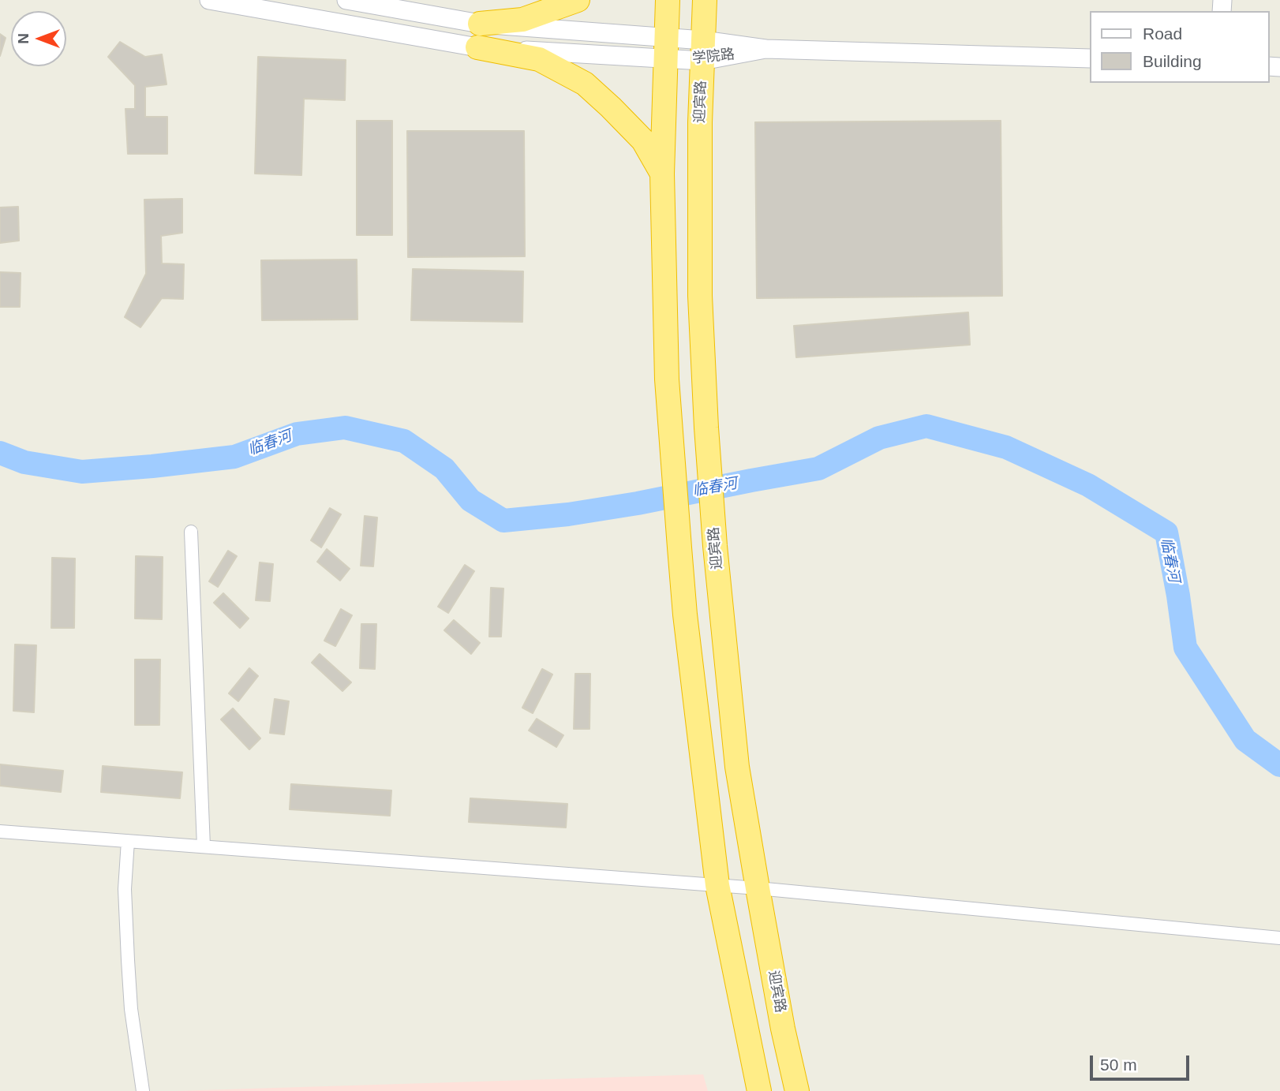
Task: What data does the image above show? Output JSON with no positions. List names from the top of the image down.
{
  "streets": {
    "highway": ["迎宾路"],
    "main road": ["学院路"]
  },
  "crossings": [
    ["学院路", "迎宾路"]
  ],
  "water": ["临春河"],
  "legend": ["Road", "Building"],
  "scale_bar": "50 m",
  "north": "left"
}
